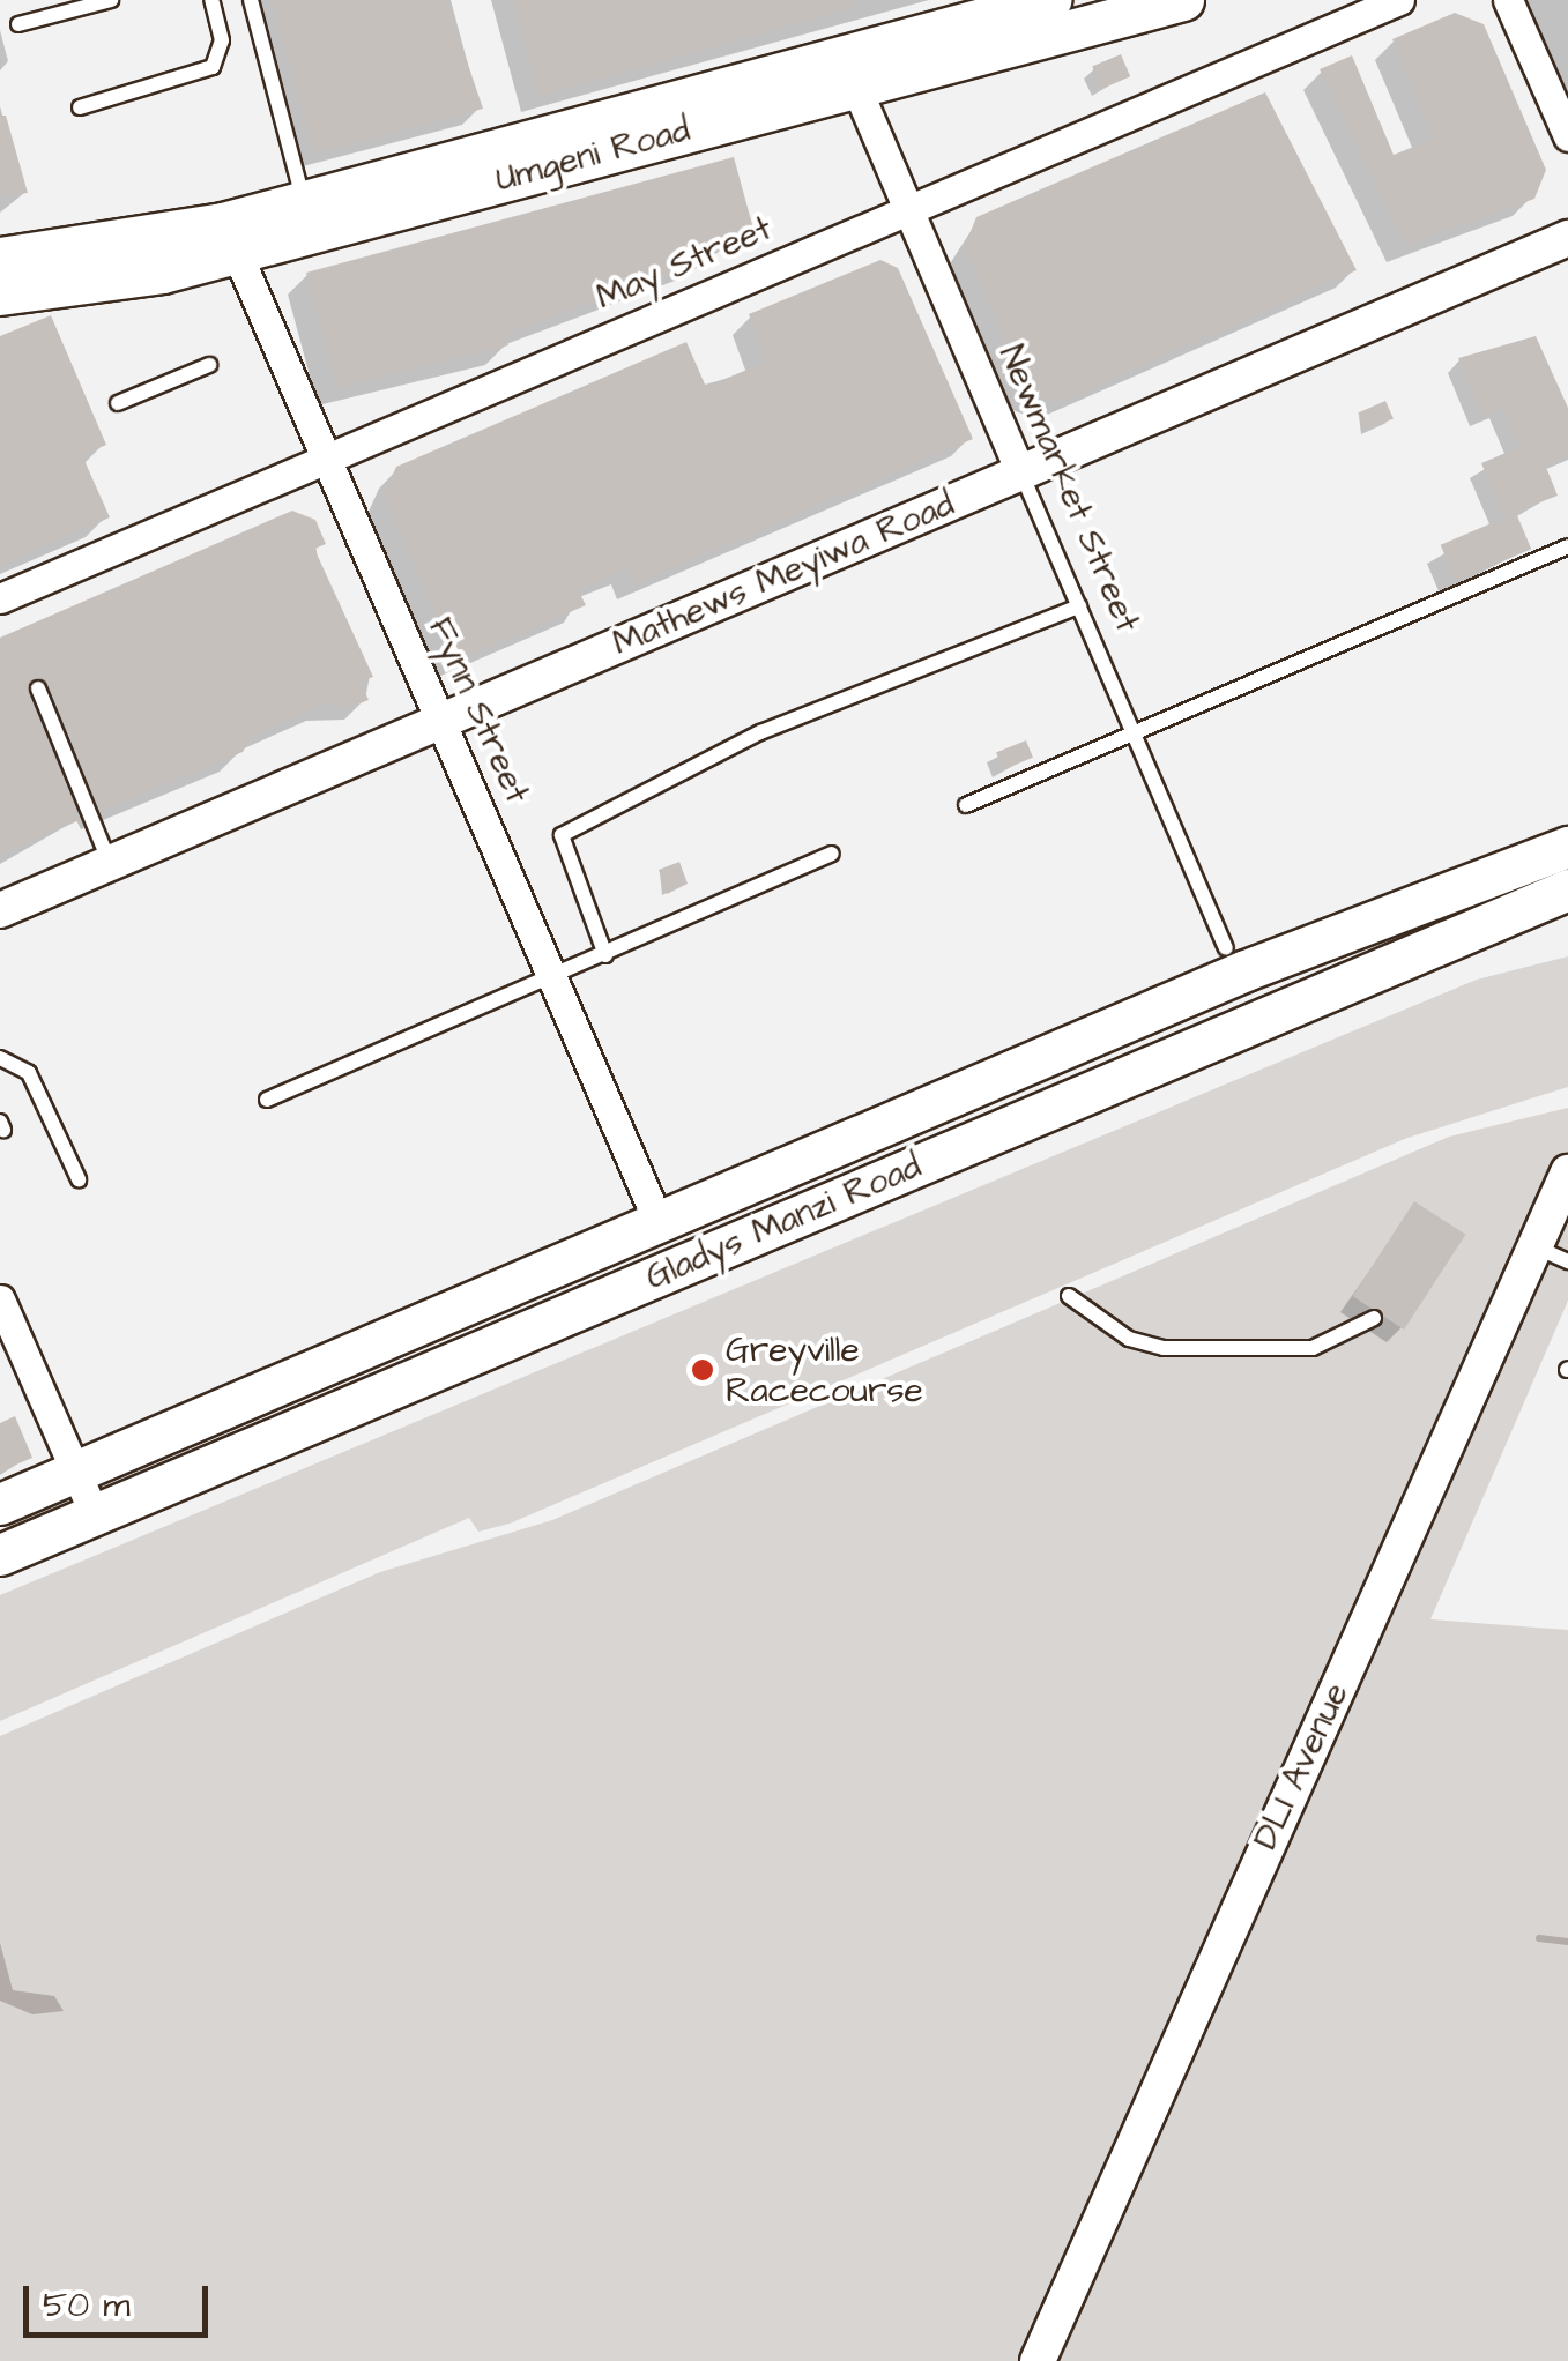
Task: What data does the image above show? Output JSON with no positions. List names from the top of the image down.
{
  "streets": {
    "main road": ["Umgeni Road", "Gladys Manzi Road"],
    "street": [
      "May Street",
      "Newmarket Street",
      "Mathews Meyiwa Road",
      "Fynn Street",
      "DLI Avenue"
    ]
  },
  "crossings": [
    ["Umgeni Road", "Newmarket Street"],
    ["Umgeni Road", "Fynn Street"],
    ["May Street", "Newmarket Street"],
    ["May Street", "Fynn Street"],
    ["Newmarket Street", "Mathews Meyiwa Road"],
    ["Newmarket Street", "Gladys Manzi Road"],
    ["Mathews Meyiwa Road", "Fynn Street"],
    ["Fynn Street", "Gladys Manzi Road"]
  ],
  "places": ["Greyville Racecourse"],
  "scale_bar": "50 m"
}
